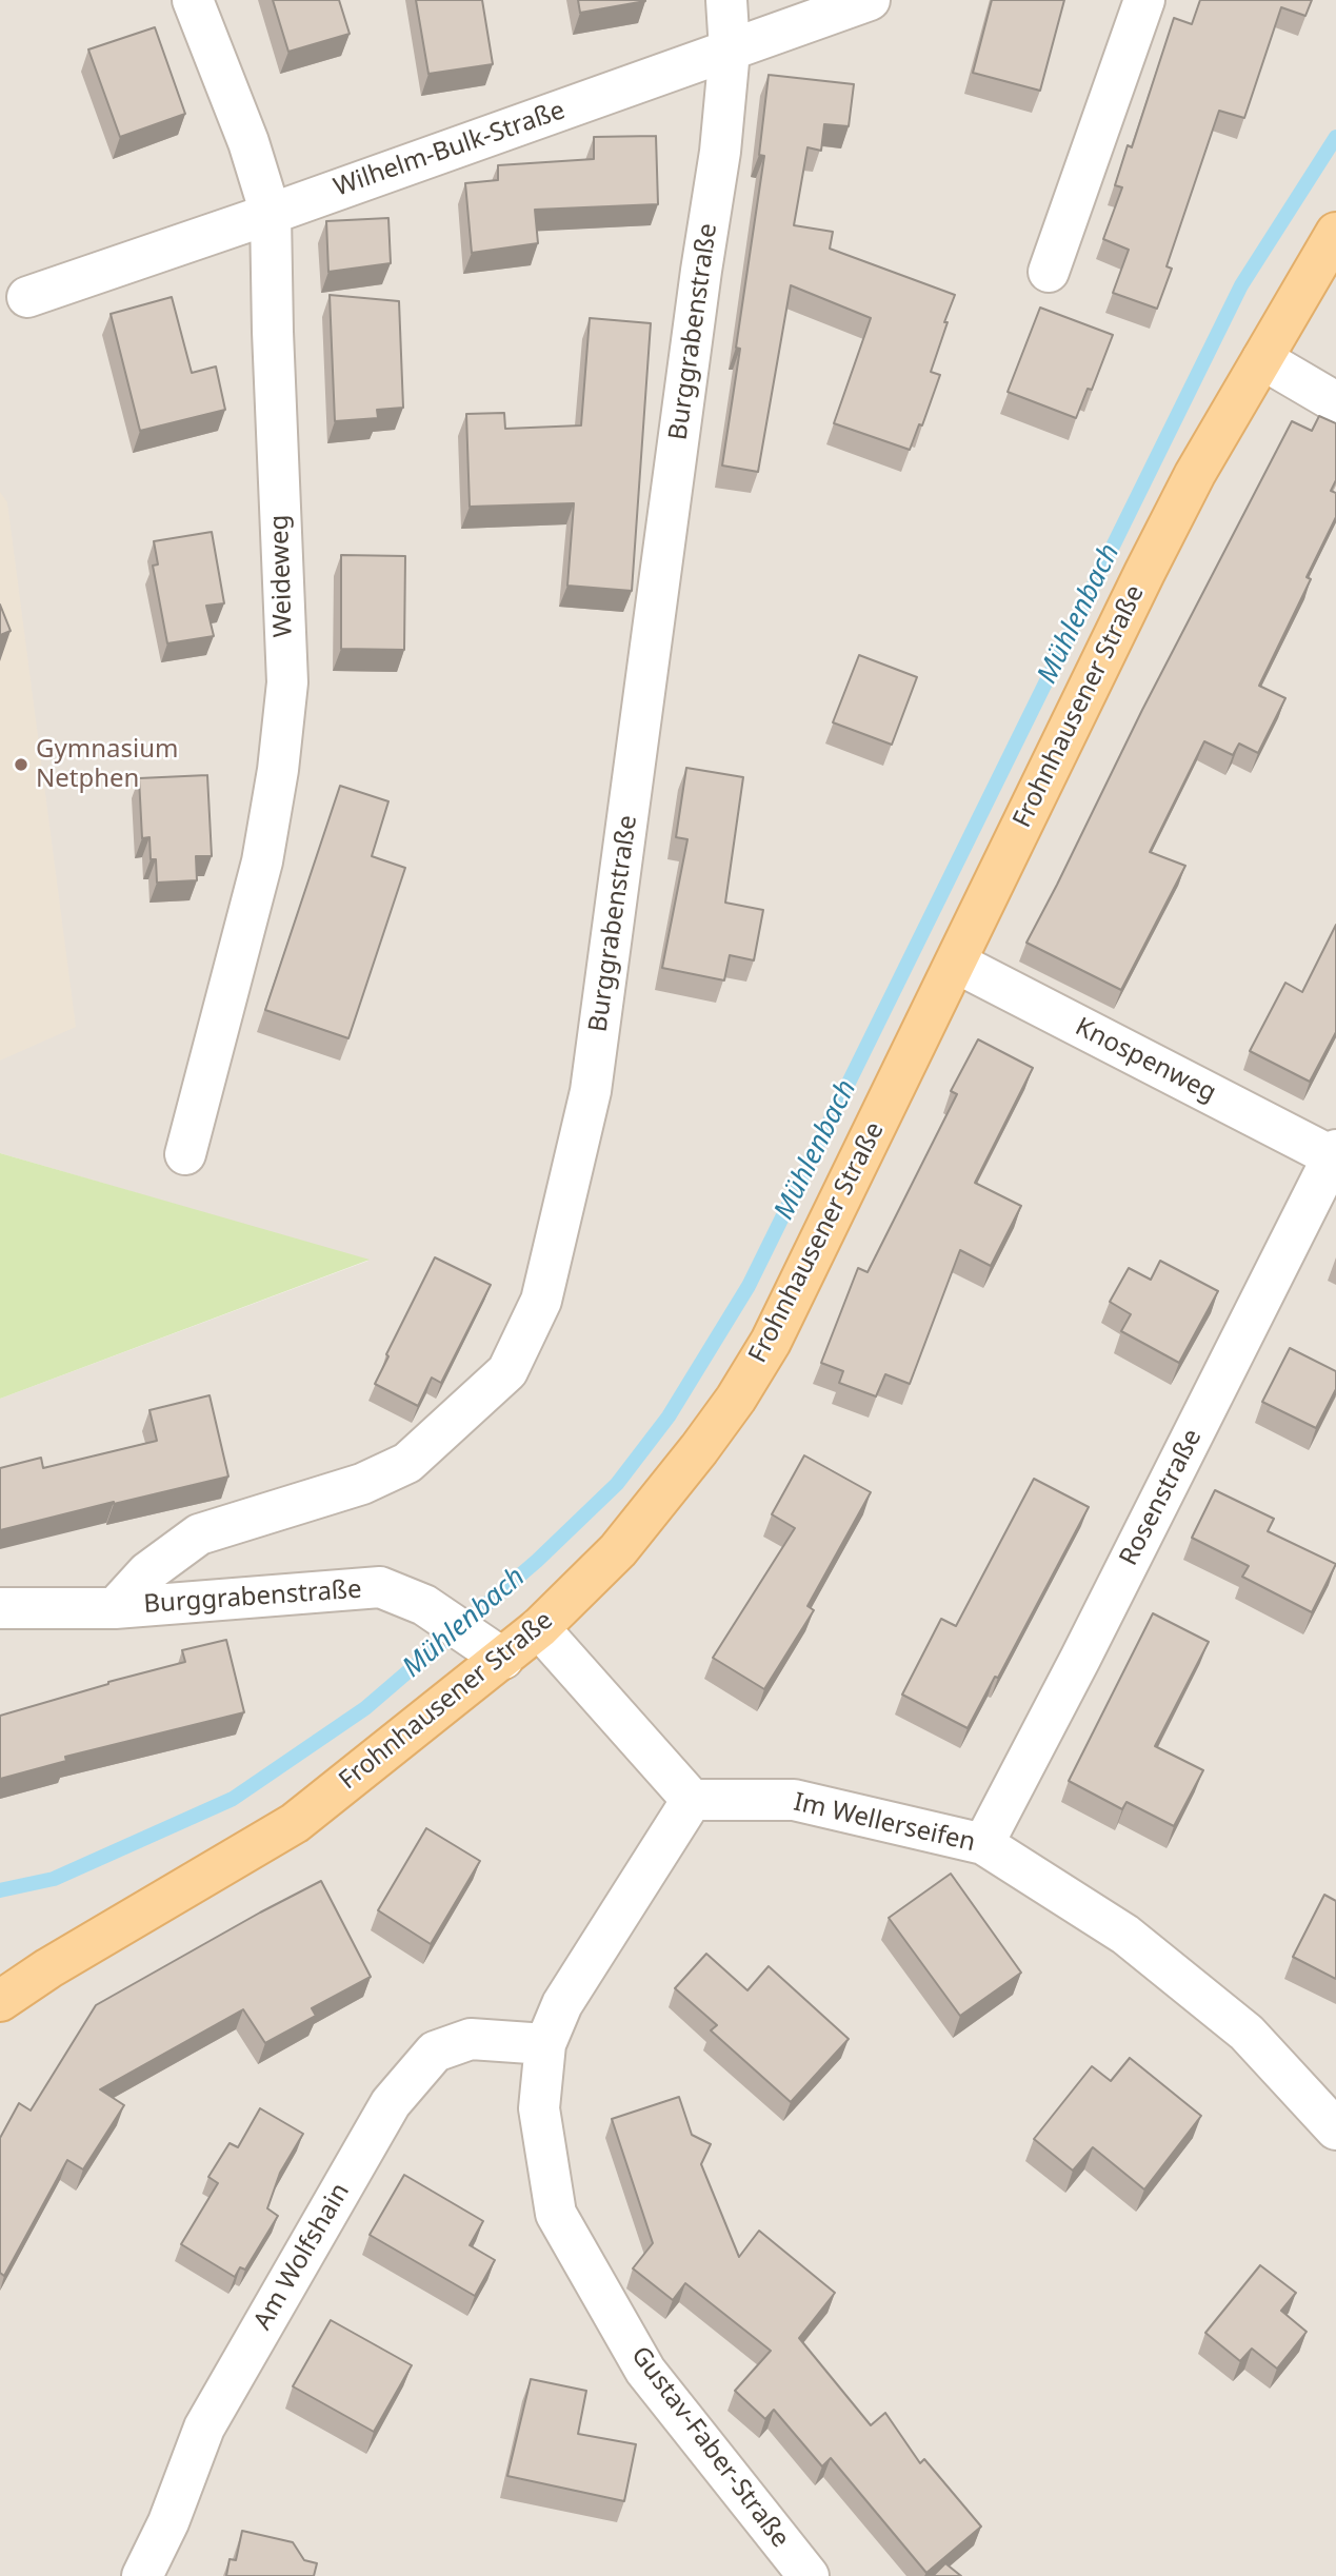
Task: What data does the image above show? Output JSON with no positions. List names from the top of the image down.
{
  "streets": {
    "main road": ["Frohnhausener Straße"],
    "street": [
      "Wilhelm-Bulk-Straße",
      "Burggrabenstraße",
      "Weideweg",
      "Knospenweg",
      "Rosenstraße",
      "Im Wellerseifen",
      "Am Wolfshain",
      "Gustav-Faber-Straße"
    ]
  },
  "crossings": [
    ["Wilhelm-Bulk-Straße", "Burggrabenstraße"],
    ["Wilhelm-Bulk-Straße", "Weideweg"],
    ["Burggrabenstraße", "Frohnhausener Straße"],
    ["Frohnhausener Straße", "Knospenweg"],
    ["Knospenweg", "Rosenstraße"],
    ["Rosenstraße", "Im Wellerseifen"],
    ["Im Wellerseifen", "Gustav-Faber-Straße"],
    ["Am Wolfshain", "Gustav-Faber-Straße"]
  ],
  "water": ["Mühlenbach"],
  "places": ["Gymnasium Netphen"]
}
